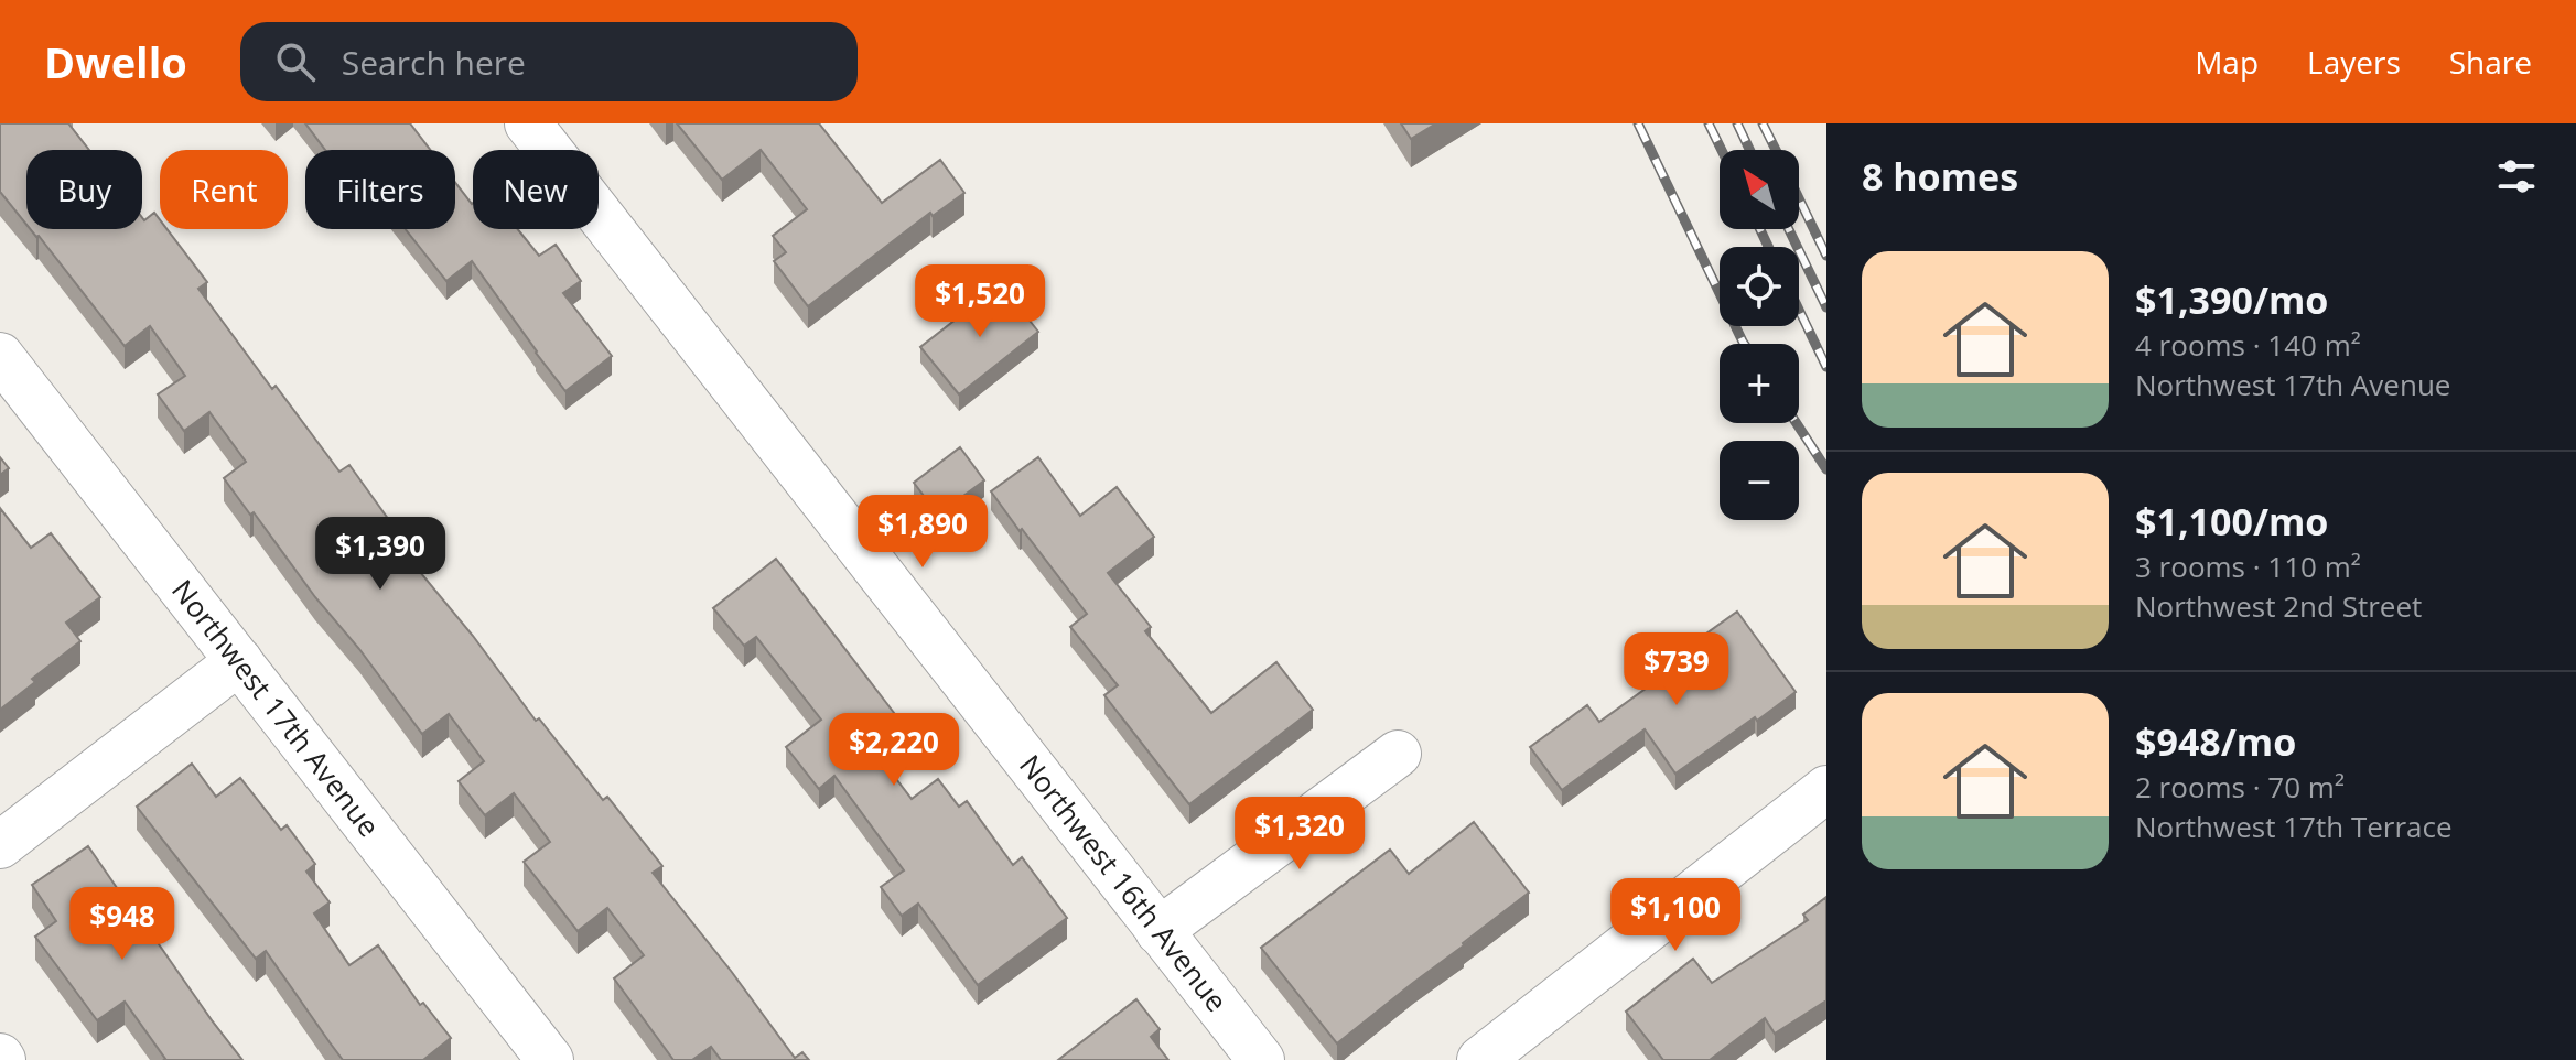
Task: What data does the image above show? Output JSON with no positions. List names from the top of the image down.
{
  "streets": {
    "street": ["Northwest 17th Avenue", "Northwest 16th Avenue"]
  },
  "north": "top left",
  "page": {
    "header": "Dwello",
    "search": "Search here",
    "nav": ["Map", "Layers", "Share"],
    "heading": "8 homes",
    "map_buttons": ["+", "−"],
    "chip": [
      "Buy",
      "Rent",
      "Filters",
      "New"
    ],
    "list": [
      {
        "name": "$1,390/mo",
        "note": "4 rooms · 140 m² · Northwest 17th Avenue"
      },
      {
        "name": "$1,100/mo",
        "note": "3 rooms · 110 m² · Northwest 2nd Street"
      },
      {
        "name": "$948/mo",
        "note": "2 rooms · 70 m² · Northwest 17th Terrace"
      }
    ],
    "price": [
      "$1,520",
      "$1,890",
      "$1,390",
      "$739",
      "$2,220",
      "$1,320",
      "$1,100",
      "$948"
    ]
  }
}
